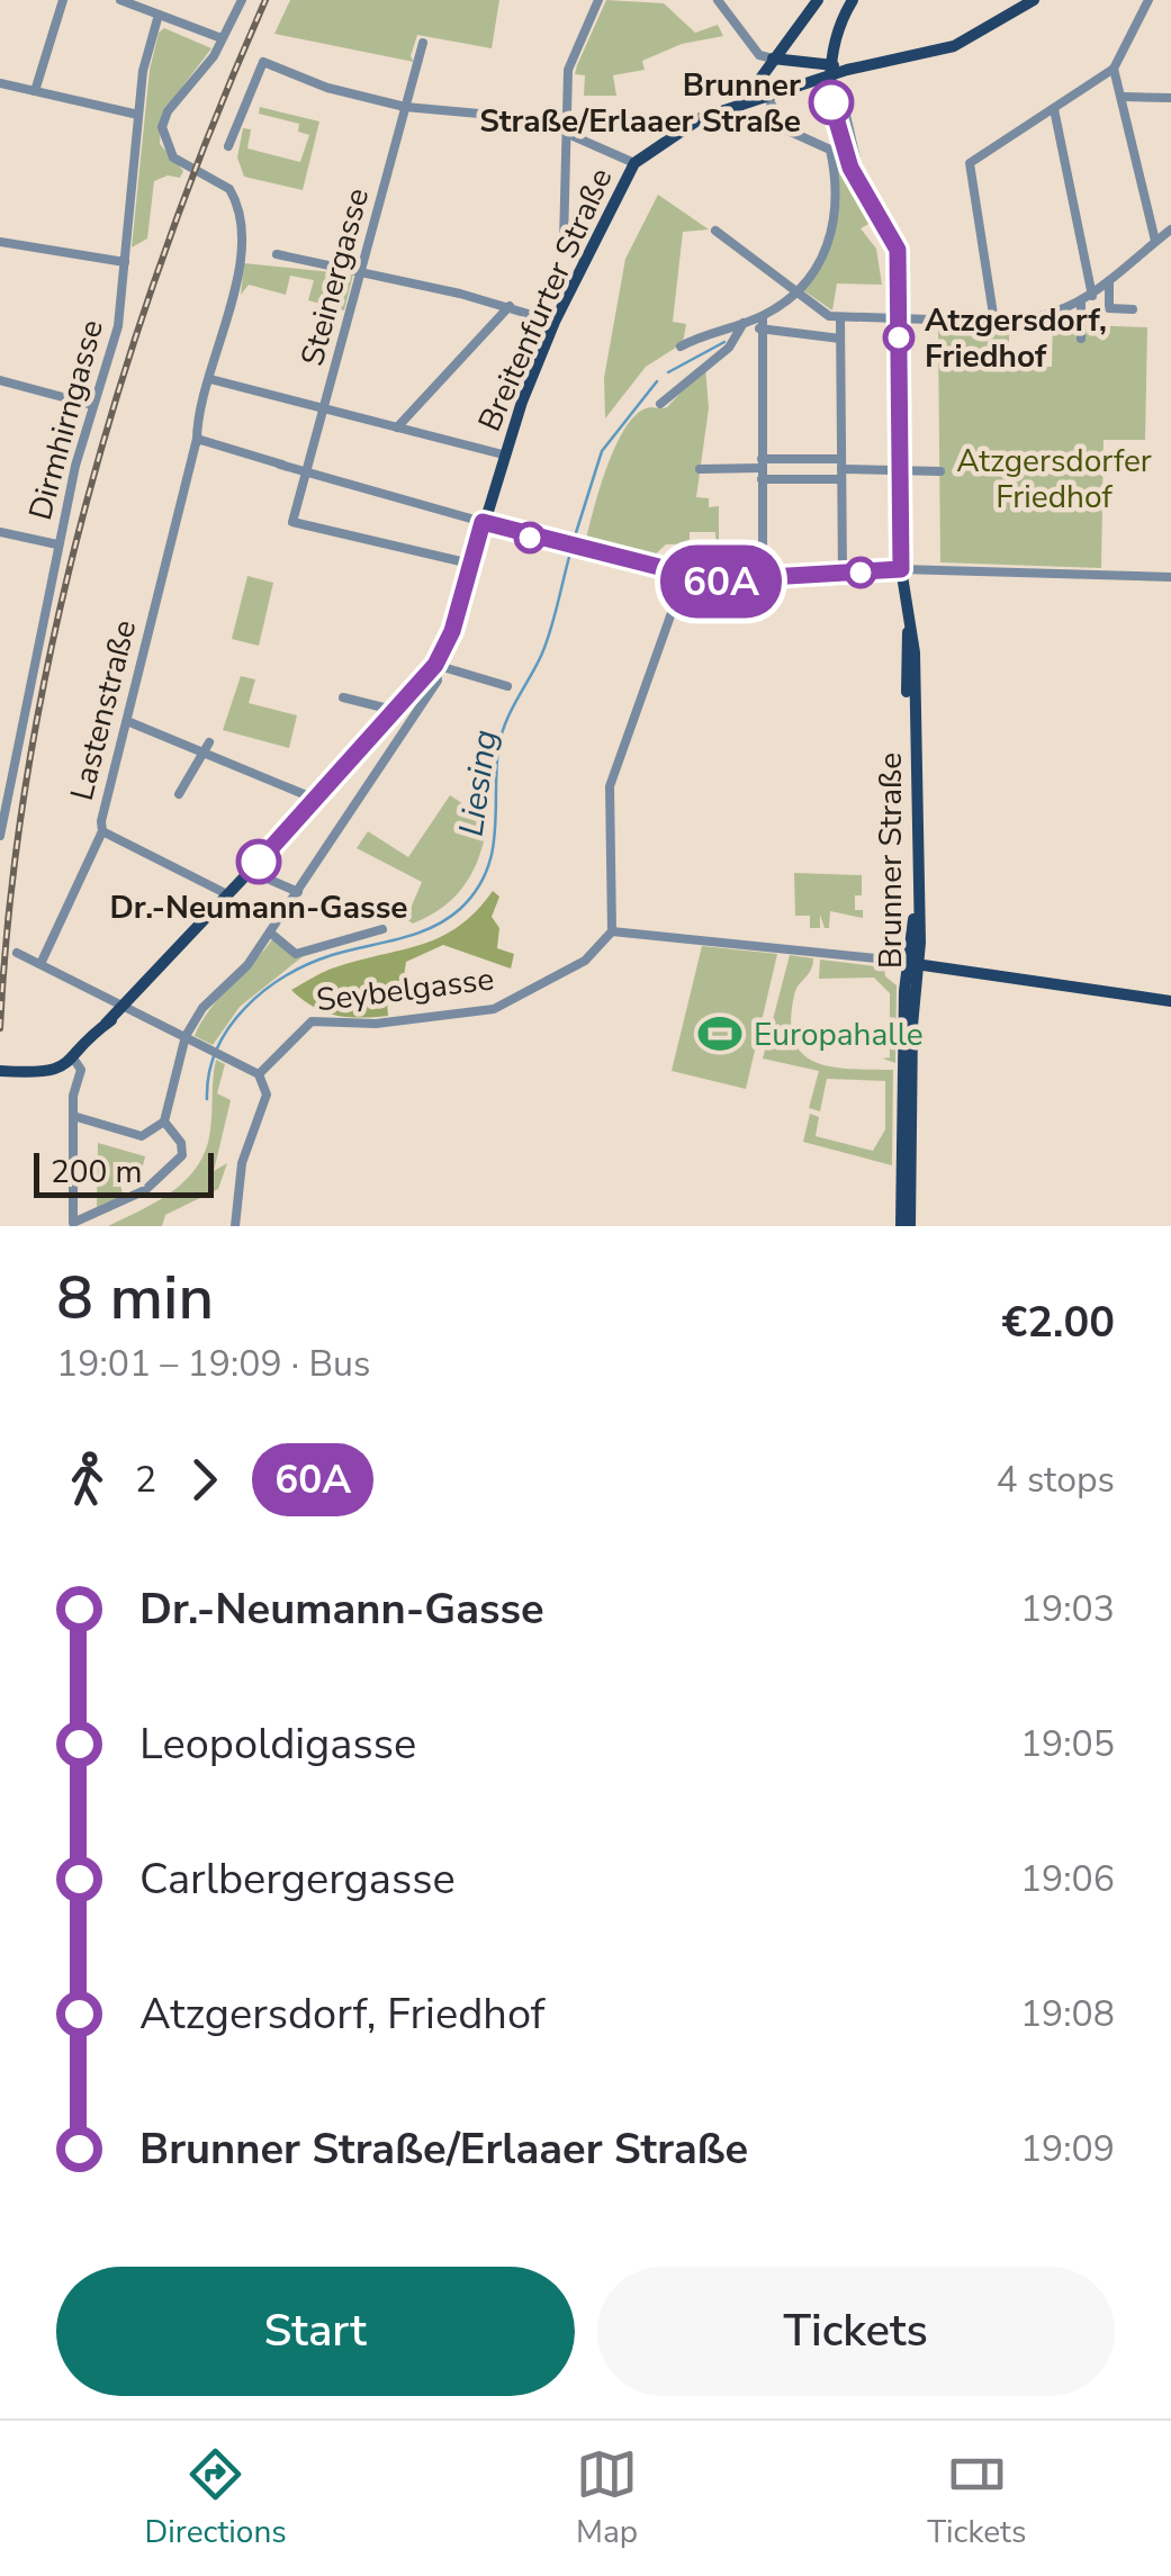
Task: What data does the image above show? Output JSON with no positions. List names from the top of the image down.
{
  "streets": {
    "main road": ["Breitenfurter Straße", "Brunner Straße"],
    "street": [
      "Steinergasse",
      "Dirmhirngasse",
      "Lastenstraße",
      "Seybelgasse"
    ]
  },
  "crossings": [
    ["Steinergasse", "Breitenfurter Straße"]
  ],
  "water": ["Liesing"],
  "parks": ["Atzgersdorfer Friedhof"],
  "places": {
    "other": ["Brunner Straße/Erlaaer Straße", "Atzgersdorf, Friedhof", "Dr.-Neumann-Gasse"],
    "sports": ["Europahalle"]
  },
  "lines": ["bus line 60A"],
  "scale_bar": "200 m",
  "page": {
    "on_map": "60A",
    "scale": "200 m",
    "heading": ["8 min", "19:01 – 19:09 · Bus", "€2.00"],
    "legs": ["2", "60A", "4 stops"],
    "list": [
      {
        "name": "Dr.-Neumann-Gasse",
        "value": "19:03"
      },
      {
        "name": "Leopoldigasse",
        "value": "19:05"
      },
      {
        "name": "Carlbergergasse",
        "value": "19:06"
      },
      {
        "name": "Atzgersdorf, Friedhof",
        "value": "19:08"
      },
      {
        "name": "Brunner Straße/Erlaaer Straße",
        "value": "19:09"
      }
    ],
    "buttons": ["Start", "Tickets"],
    "tabs": ["Directions", "Map", "Tickets"]
  }
}
